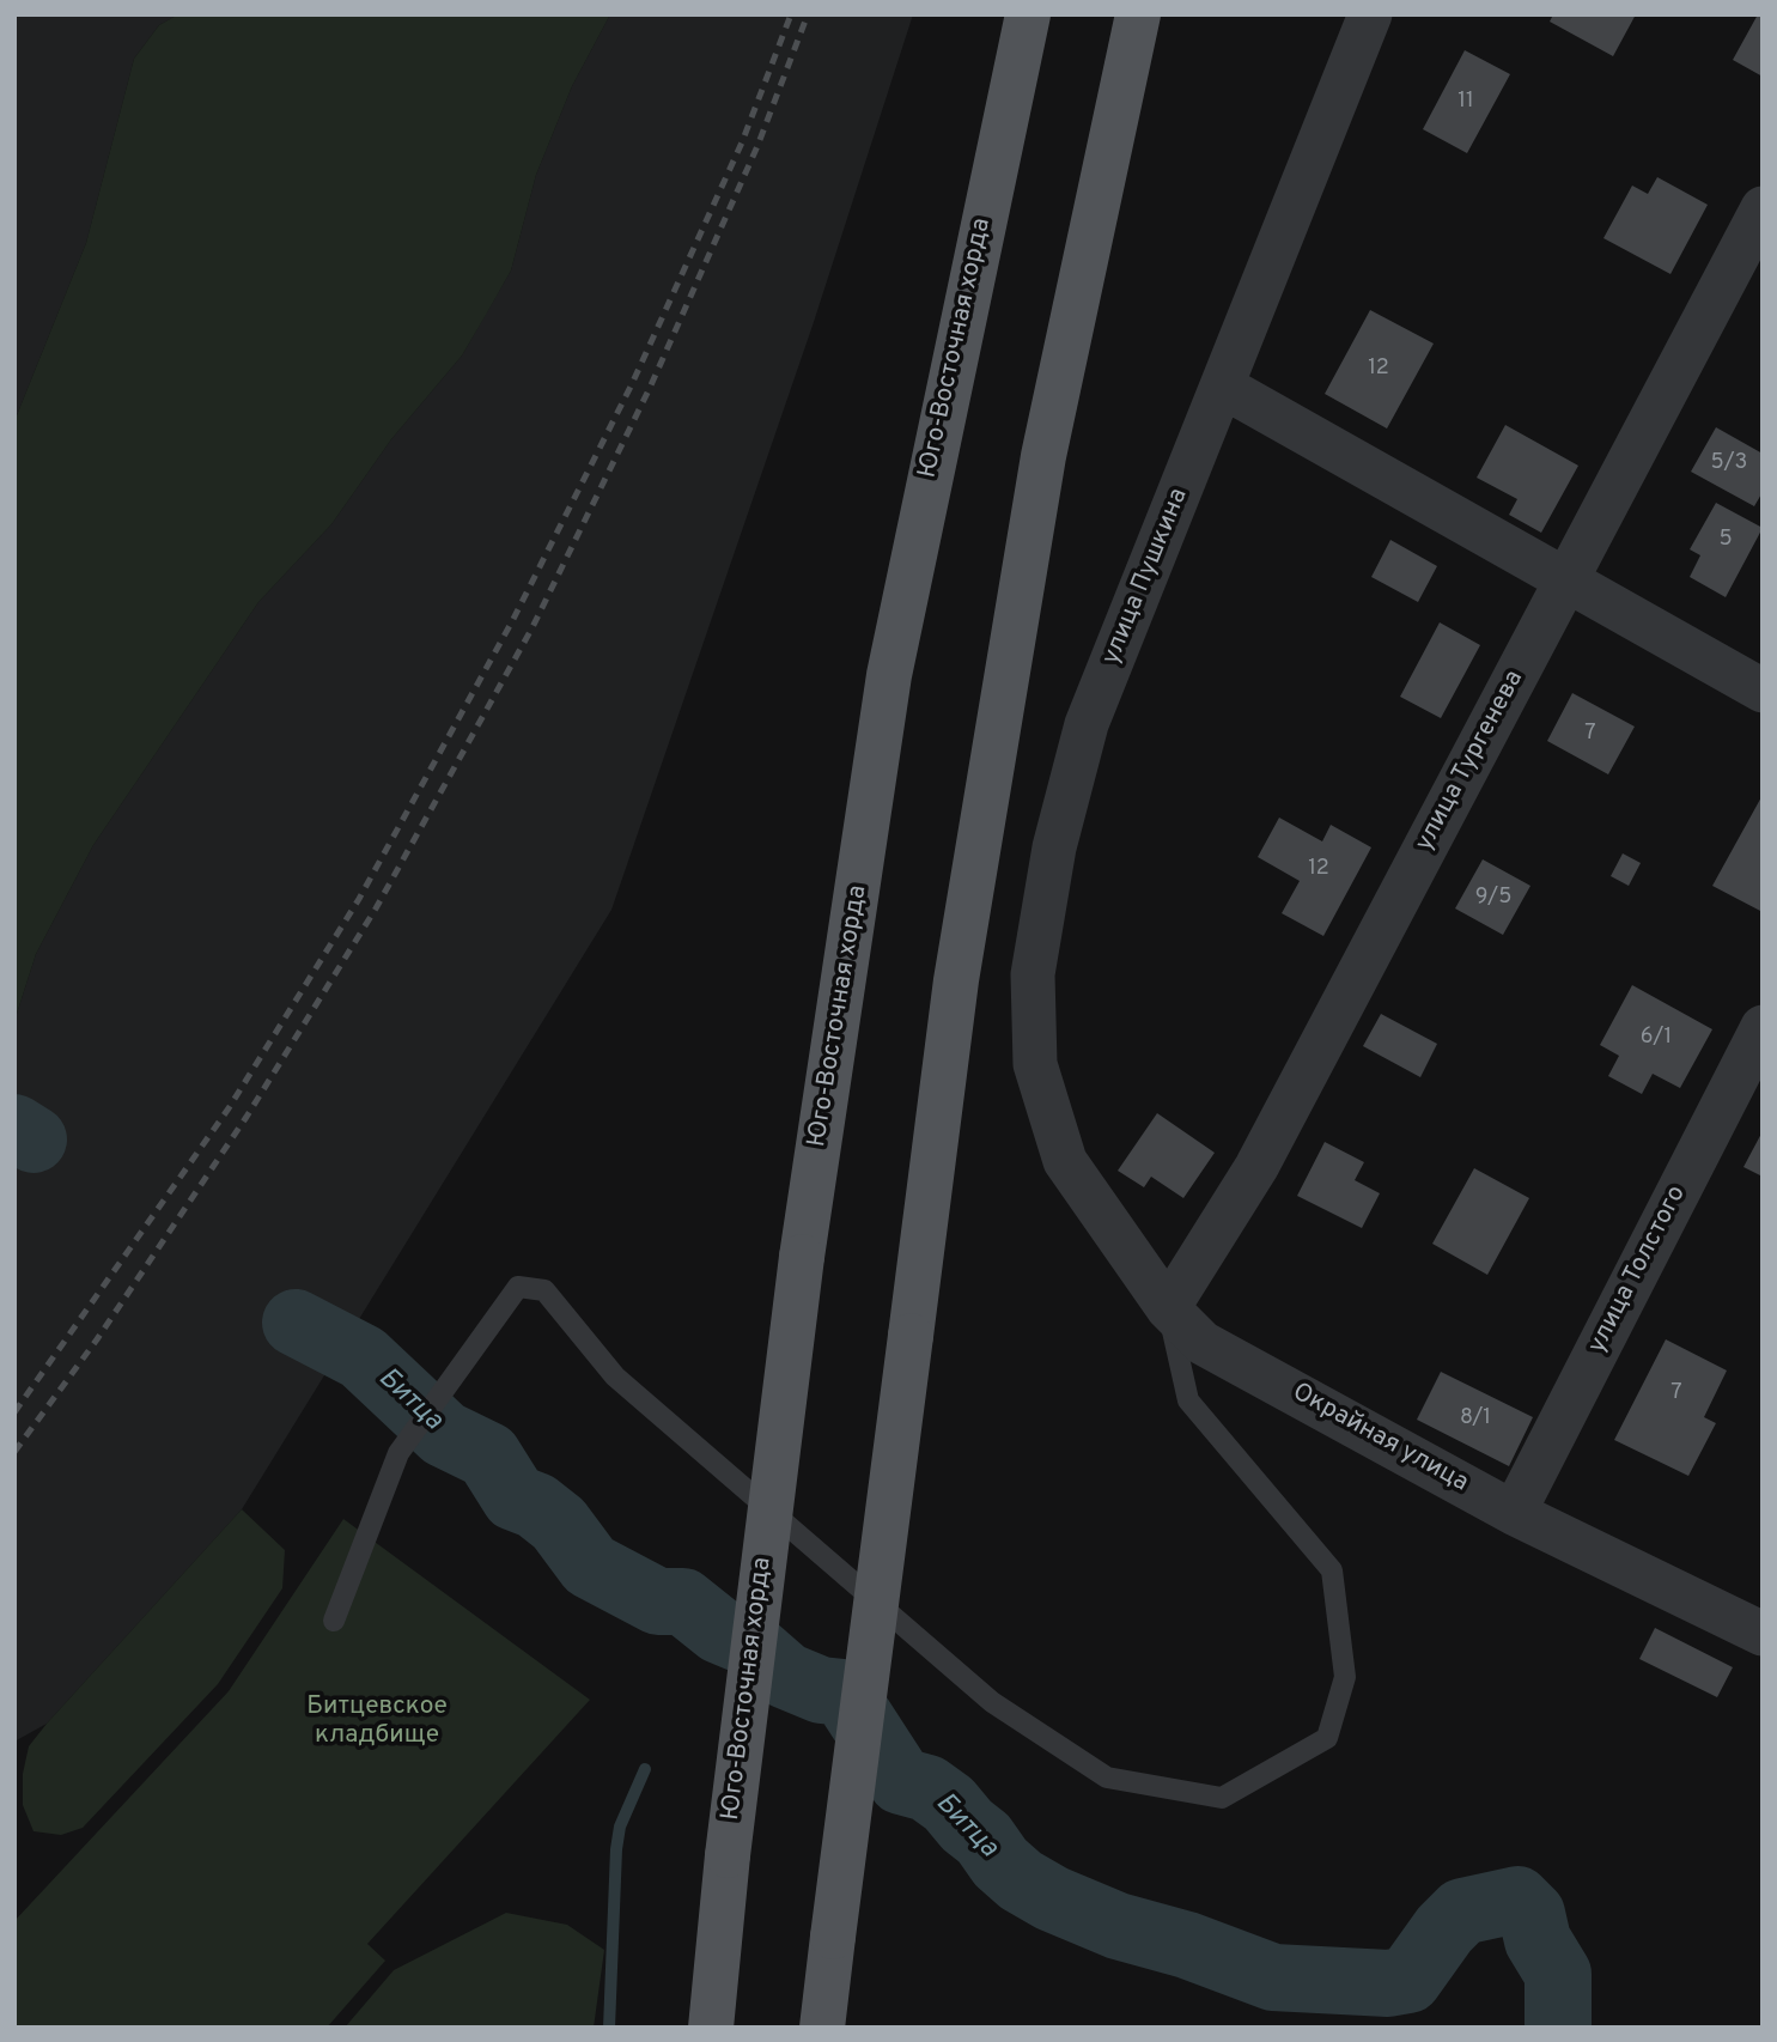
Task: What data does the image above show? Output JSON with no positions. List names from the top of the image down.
{
  "streets": {
    "main road": ["Юго-Восточная хорда"],
    "street": [
      "улица Пушкина",
      "улица Тургенева",
      "улица Толстого",
      "Окрайная улица"
    ]
  },
  "crossings": [
    ["улица Пушкина", "Окрайная улица"],
    ["улица Тургенева", "Окрайная улица"],
    ["улица Толстого", "Окрайная улица"]
  ],
  "water": ["Битца"],
  "parks": ["Битцевское кладбище"],
  "house_numbers": [
    "11",
    "12",
    "5/3",
    "5",
    "7",
    "12",
    "9/5",
    "6/1",
    "7",
    "8/1"
  ]
}
